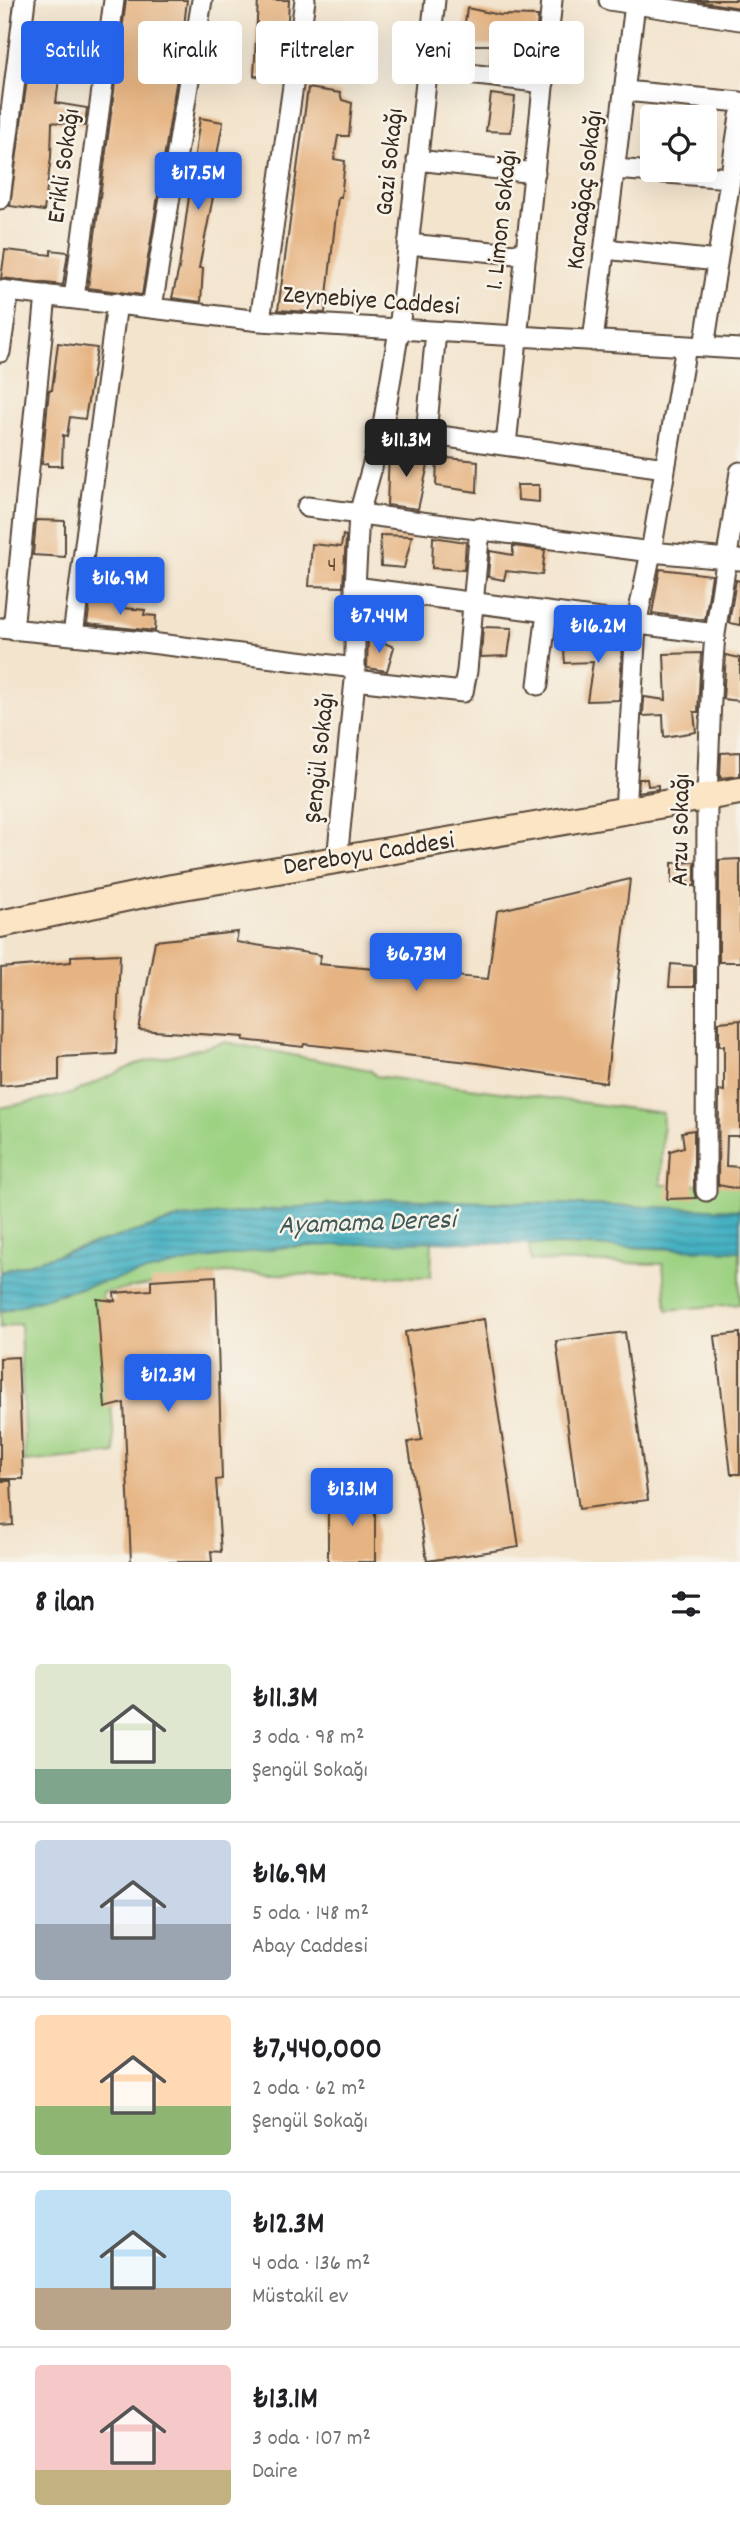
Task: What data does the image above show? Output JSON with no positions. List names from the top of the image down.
{
  "streets": {
    "main road": ["Dereboyu Caddesi"],
    "street": [
      "Gazi Sokağı",
      "Erikli Sokağı",
      "Karaağaç Sokağı",
      "1. Limon Sokağı",
      "Zeynebiye Caddesi",
      "Şengül Sokağı",
      "Arzu Sokağı"
    ]
  },
  "crossings": [
    ["Gazi Sokağı", "Zeynebiye Caddesi"],
    ["Gazi Sokağı", "Şengül Sokağı"],
    ["Erikli Sokağı", "Zeynebiye Caddesi"],
    ["Karaağaç Sokağı", "Zeynebiye Caddesi"],
    ["1. Limon Sokağı", "Zeynebiye Caddesi"],
    ["Zeynebiye Caddesi", "Şengül Sokağı"],
    ["Şengül Sokağı", "Dereboyu Caddesi"],
    ["Arzu Sokağı", "Dereboyu Caddesi"]
  ],
  "water": ["Ayamama Deresi"],
  "house_numbers": ["4"],
  "page": {
    "chip": [
      "Satılık",
      "Kiralık",
      "Filtreler",
      "Yeni",
      "Daire"
    ],
    "price": [
      "₺17.5M",
      "₺11.3M",
      "₺16.9M",
      "₺7.44M",
      "₺16.2M",
      "₺6.73M",
      "₺12.3M",
      "₺13.1M"
    ],
    "heading": "8 ilan",
    "list": [
      {
        "name": "₺11.3M",
        "note": "3 oda · 98 m² · Şengül Sokağı"
      },
      {
        "name": "₺16.9M",
        "note": "5 oda · 148 m² · Abay Caddesi"
      },
      {
        "name": "₺7,440,000",
        "note": "2 oda · 62 m² · Şengül Sokağı"
      },
      {
        "name": "₺12.3M",
        "note": "4 oda · 136 m² · Müstakil ev"
      },
      {
        "name": "₺13.1M",
        "note": "3 oda · 107 m² · Daire"
      }
    ]
  }
}
